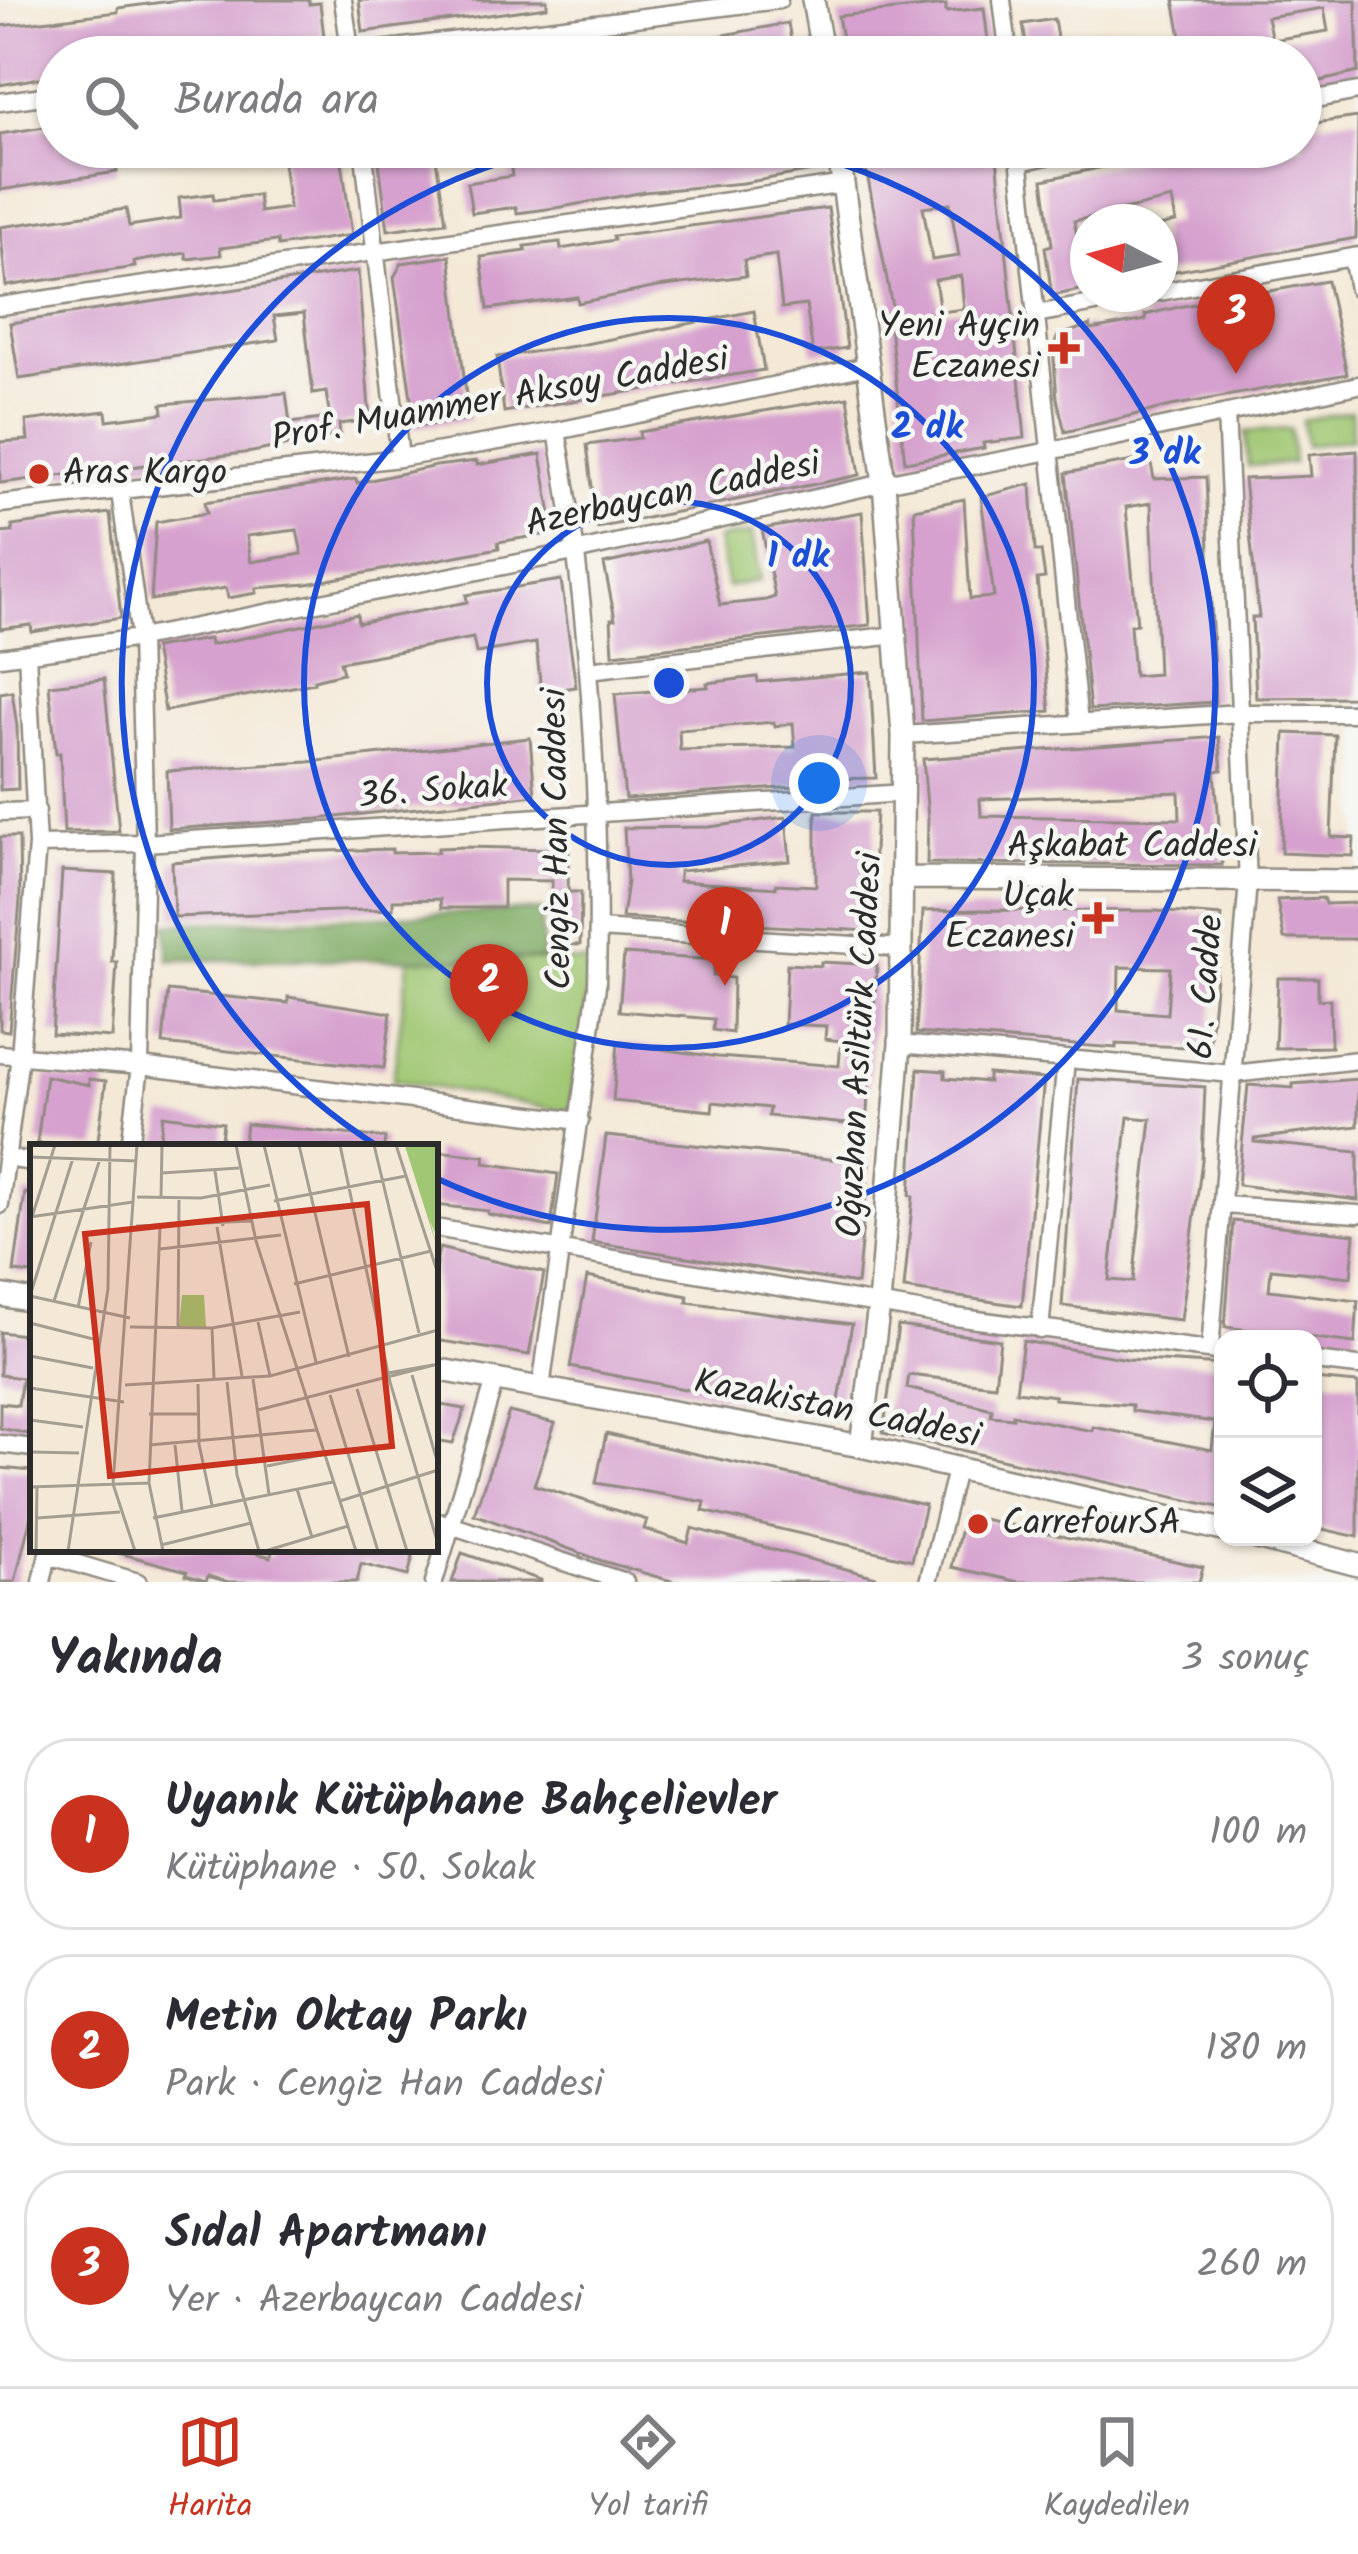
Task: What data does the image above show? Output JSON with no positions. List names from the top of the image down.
{
  "streets": {
    "main road": ["Aşkabat Caddesi", "Oğuzhan Asiltürk Caddesi", "Kazakistan Caddesi"],
    "street": [
      "Prof. Muammer Aksoy Caddesi",
      "Azerbaycan Caddesi",
      "36. Sokak",
      "Cengiz Han Caddesi",
      "61. Cadde"
    ]
  },
  "crossings": [
    ["Prof. Muammer Aksoy Caddesi", "Cengiz Han Caddesi"],
    ["Prof. Muammer Aksoy Caddesi", "Oğuzhan Asiltürk Caddesi"],
    ["Azerbaycan Caddesi", "Cengiz Han Caddesi"],
    ["Azerbaycan Caddesi", "61. Cadde"],
    ["Azerbaycan Caddesi", "Oğuzhan Asiltürk Caddesi"],
    ["36. Sokak", "Cengiz Han Caddesi"],
    ["36. Sokak", "Oğuzhan Asiltürk Caddesi"],
    ["Cengiz Han Caddesi", "Kazakistan Caddesi"],
    ["Aşkabat Caddesi", "61. Cadde"],
    ["Aşkabat Caddesi", "Oğuzhan Asiltürk Caddesi"],
    ["Oğuzhan Asiltürk Caddesi", "Kazakistan Caddesi"]
  ],
  "places": {
    "health": ["Yeni Ayçin Eczanesi", "Uçak Eczanesi"],
    "other": ["Aras Kargo", "CarrefourSA"]
  },
  "north": "left",
  "page": {
    "search": "Burada ara",
    "pins": ["3", "1", "2"],
    "heading": ["Yakında", "3 sonuç"],
    "list": [
      {
        "mark": "1",
        "name": "Uyanık Kütüphane Bahçelievler",
        "note": "Kütüphane · 50. Sokak",
        "value": "100 m"
      },
      {
        "mark": "2",
        "name": "Metin Oktay Parkı",
        "note": "Park · Cengiz Han Caddesi",
        "value": "180 m"
      },
      {
        "mark": "3",
        "name": "Sıdal Apartmanı",
        "note": "Yer · Azerbaycan Caddesi",
        "value": "260 m"
      }
    ],
    "nav": ["Harita", "Yol tarifi", "Kaydedilen"]
  },
  "rings": ["2 dk", "3 dk", "1 dk"]
}
